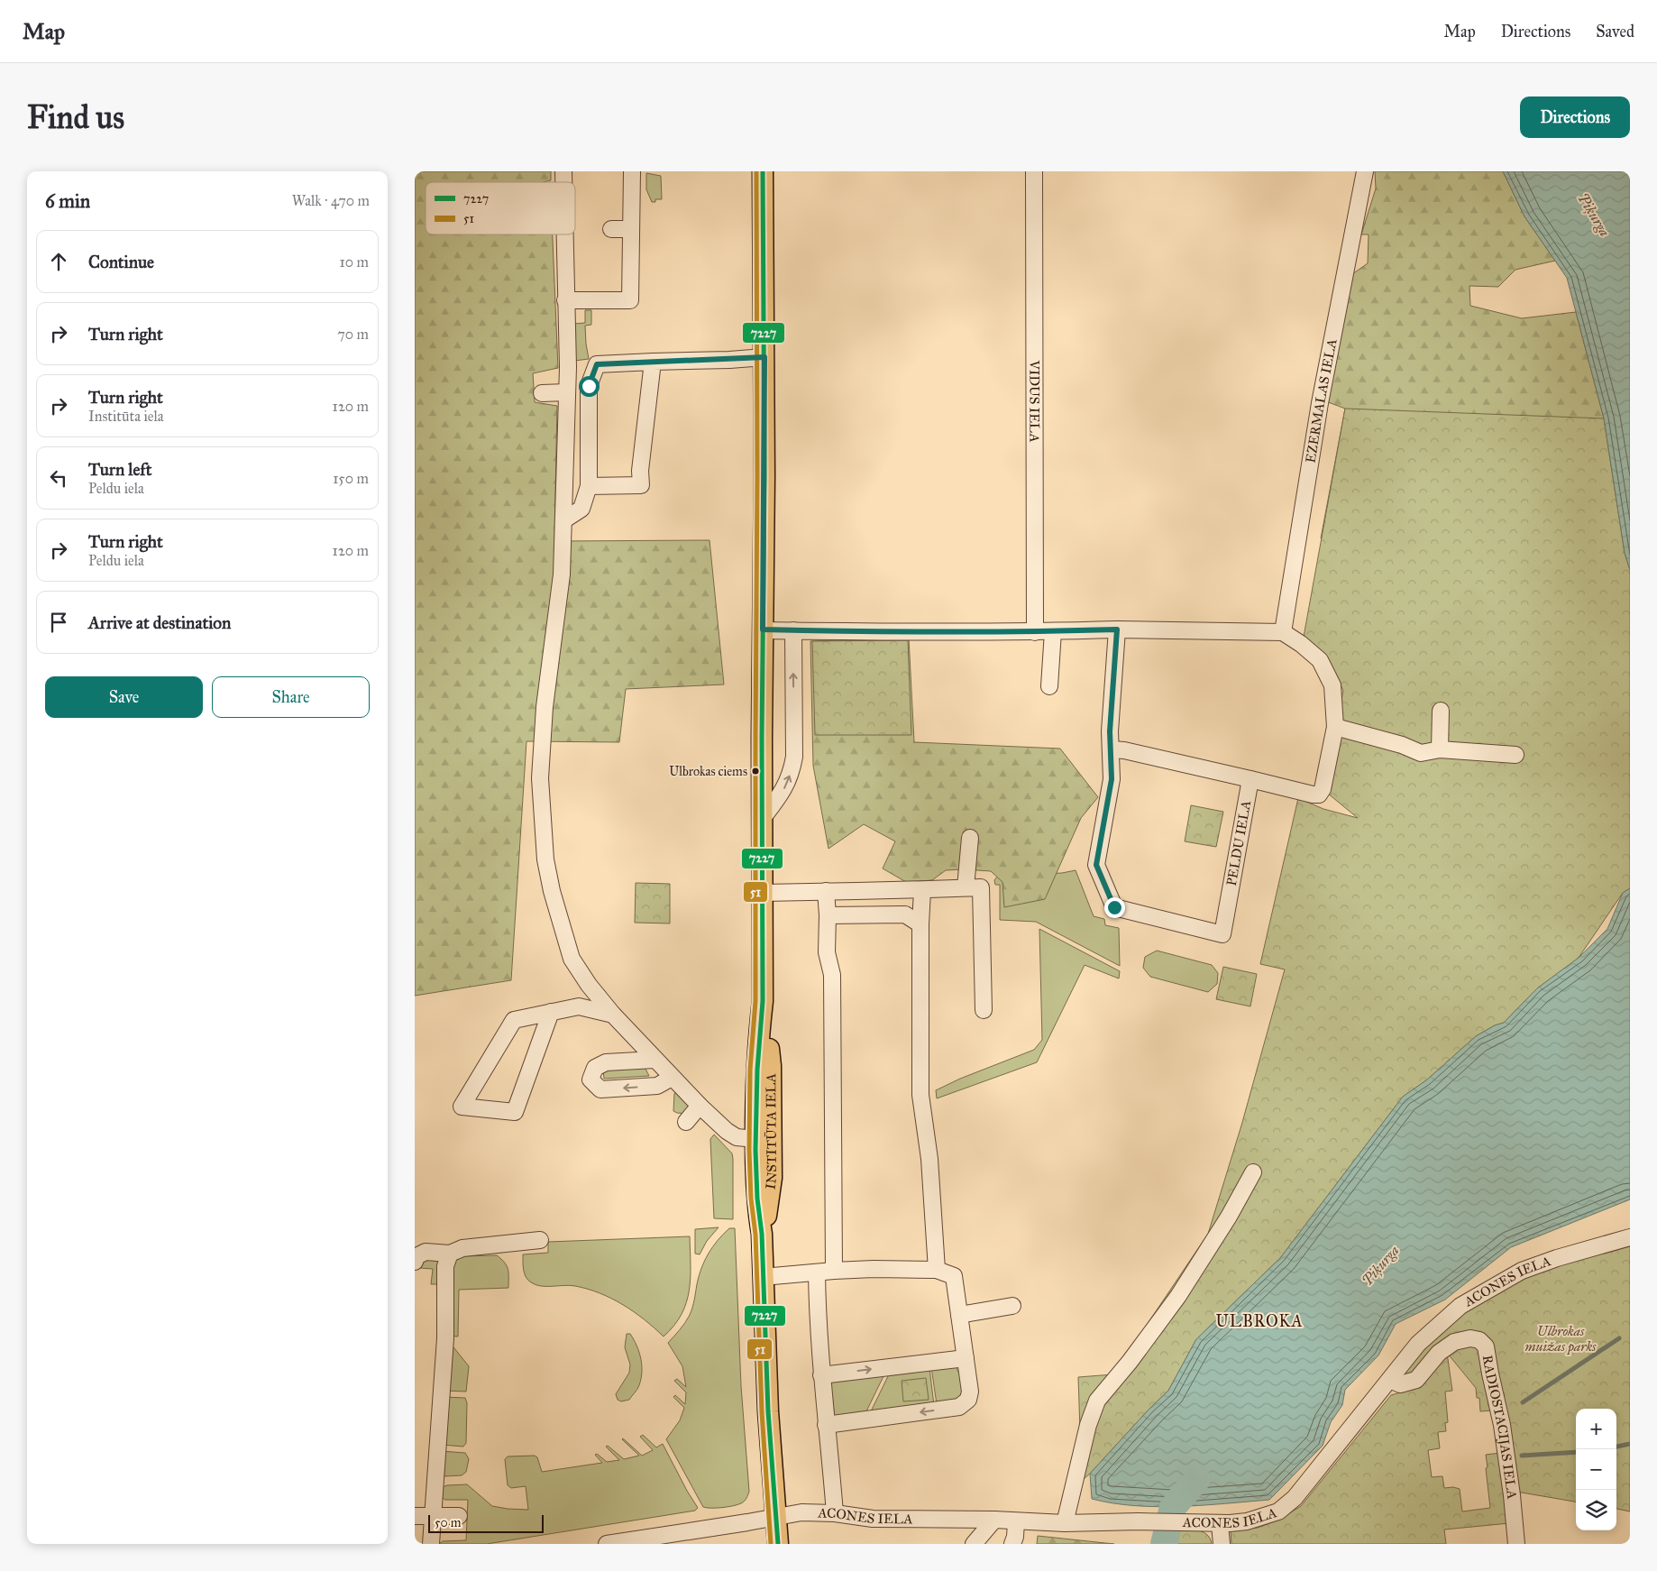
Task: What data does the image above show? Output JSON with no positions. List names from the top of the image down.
{
  "streets": {
    "main road": ["INSTITŪTA IELA"],
    "street": [
      "VIDUS IELA",
      "EZERMALAS IELA",
      "PELDU IELA",
      "ACONES IELA",
      "RADIOSTACIJAS IELA"
    ]
  },
  "crossings": [
    ["INSTITŪTA IELA", "ACONES IELA"],
    ["ACONES IELA", "RADIOSTACIJAS IELA"]
  ],
  "districts": ["ULBROKA"],
  "water": ["Piķurga"],
  "parks": ["Ulbrokas muižas parks"],
  "places": ["Ulbrokas ciems"],
  "lines": ["transit line 7227", "transit line 51"],
  "legend": ["7227", "51"],
  "scale_bar": "50 m",
  "page": {
    "header": "Map",
    "nav": ["Map", "Directions", "Saved"],
    "buttons": [
      "Directions",
      ["Save", "Share"]
    ],
    "title": "Find us",
    "heading": ["6 min", "Walk · 470 m"],
    "list": [
      ["Continue", "10 m"],
      ["Turn right", "70 m"],
      ["Turn right", "Institūta iela", "120 m"],
      ["Turn left", "Peldu iela", "150 m"],
      ["Turn right", "Peldu iela", "120 m"],
      "Arrive at destination"
    ],
    "map_buttons": ["+", "−"],
    "scale": "50 m"
  }
}
